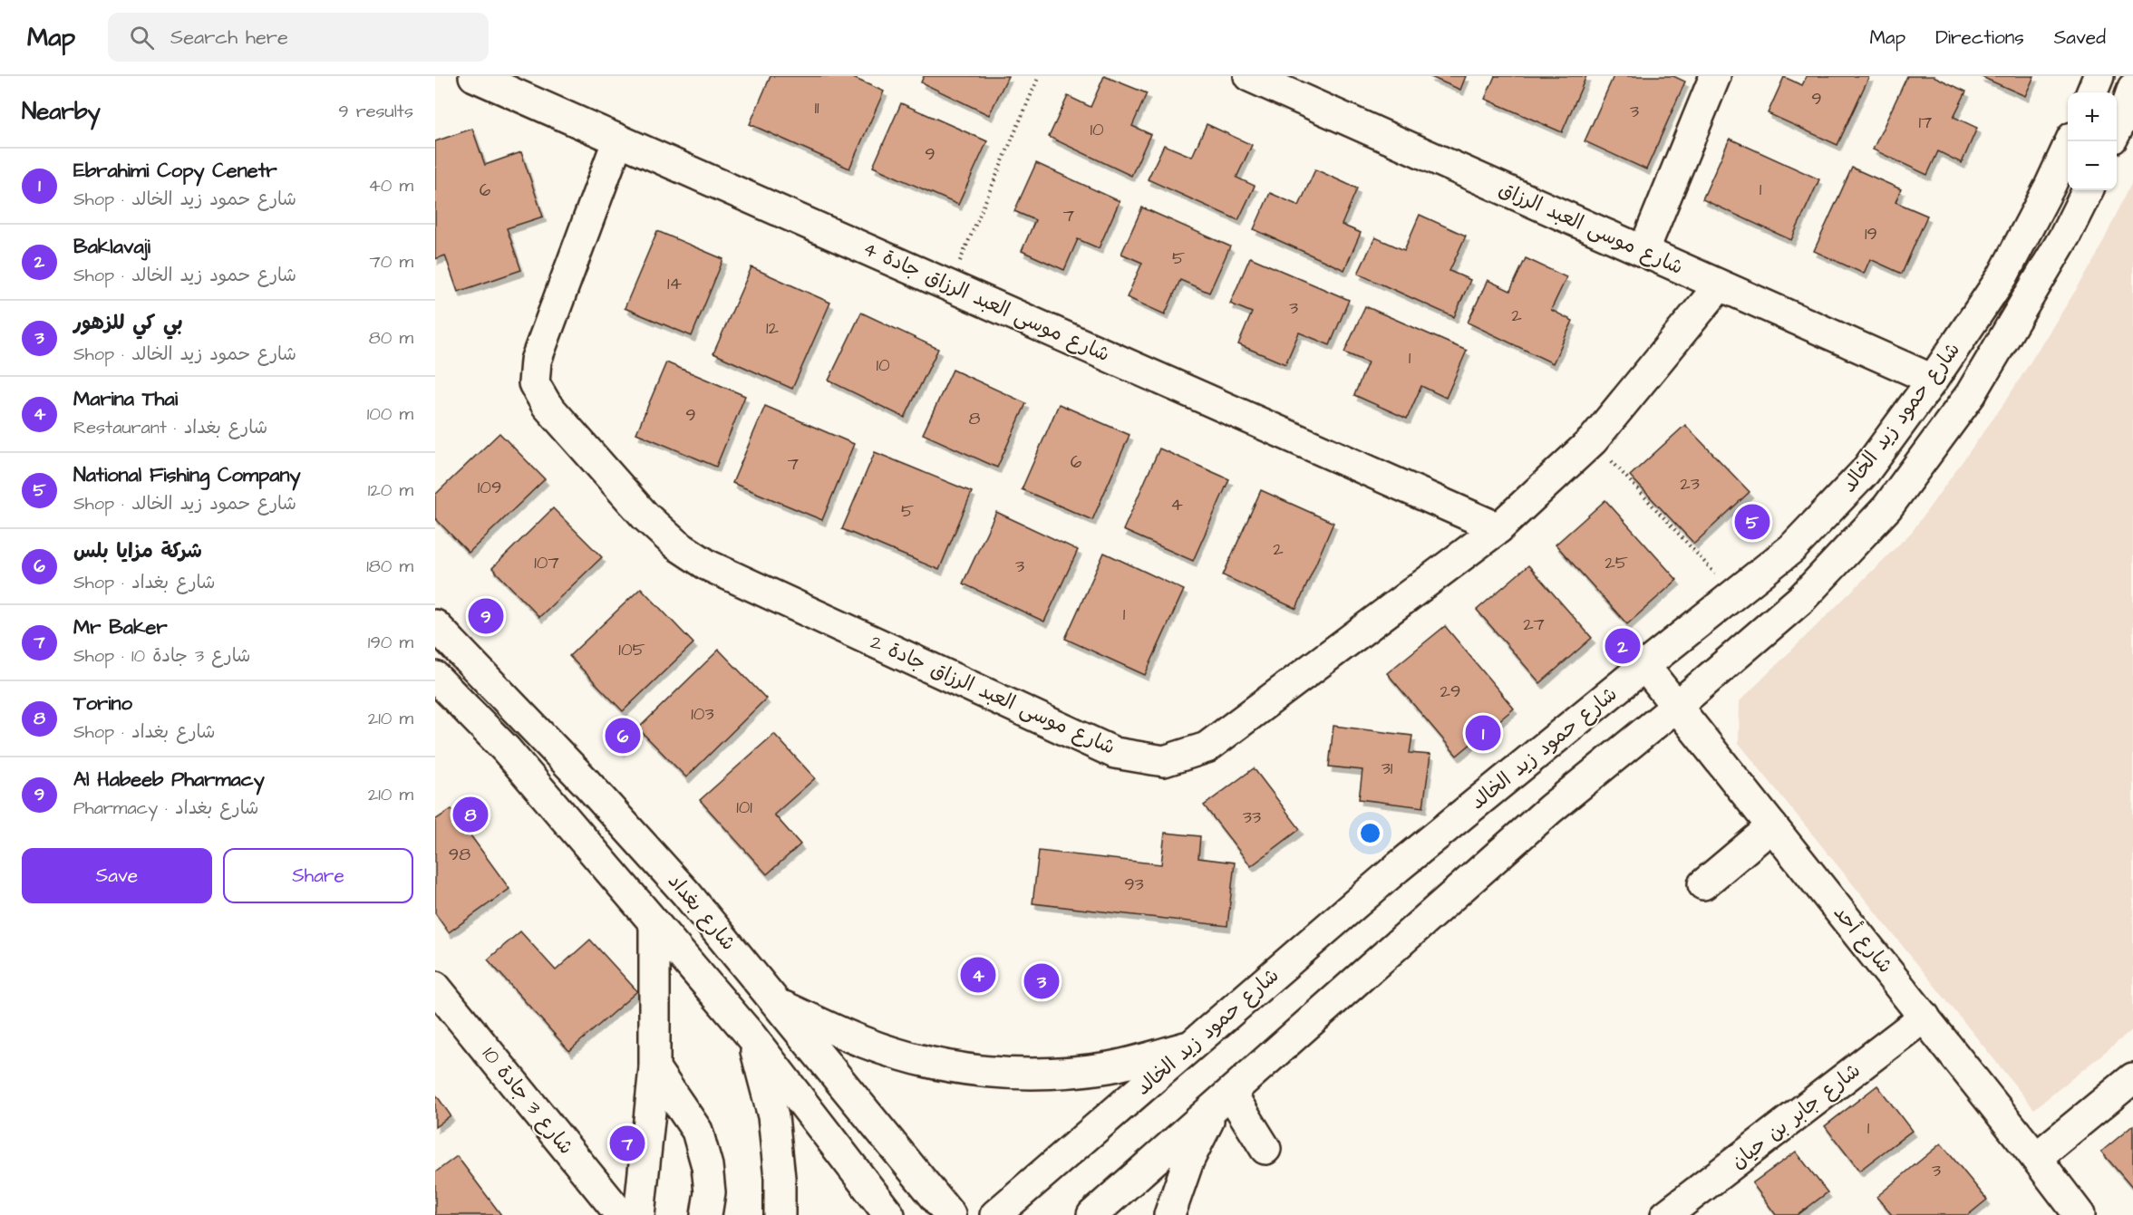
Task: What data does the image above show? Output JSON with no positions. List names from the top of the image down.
{
  "streets": {
    "street": [
      "شارع موسى العبد الرزاق",
      "شارع موسى العبد الرزاق جادة 4",
      "شارع حمود زيد الخالد",
      "شارع موسى العبد الرزاق جادة 2",
      "شارع بغداد",
      "شارع أحد",
      "شارع 3 جادة 10",
      "شارع جابر بن حيان"
    ]
  },
  "crossings": [
    ["شارع موسى العبد الرزاق", "شارع حمود زيد الخالد"],
    ["شارع موسى العبد الرزاق", "شارع موسى العبد الرزاق جادة 2"],
    ["شارع موسى العبد الرزاق جادة 4", "شارع موسى العبد الرزاق جادة 2"],
    ["شارع حمود زيد الخالد", "شارع أحد"],
    ["شارع أحد", "شارع جابر بن حيان"]
  ],
  "house_numbers": [
    "9",
    "11",
    "3",
    "17",
    "10",
    "9",
    "1",
    "6",
    "7",
    "19",
    "5",
    "14",
    "3",
    "2",
    "12",
    "1",
    "10",
    "9",
    "8",
    "6",
    "7",
    "23",
    "109",
    "4",
    "5",
    "2",
    "107",
    "25",
    "3",
    "1",
    "27",
    "105",
    "29",
    "103",
    "31",
    "101",
    "33",
    "98",
    "93",
    "1",
    "3"
  ],
  "page": {
    "header": "Map",
    "search": "Search here",
    "nav": ["Map", "Directions", "Saved"],
    "heading": ["Nearby", "9 results"],
    "map_buttons": ["+", "−"],
    "list": [
      {
        "mark": "1",
        "name": "Ebrahimi Copy Cenetr",
        "note": "Shop · شارع حمود زيد الخالد",
        "value": "40 m"
      },
      {
        "mark": "2",
        "name": "Baklavaji",
        "note": "Shop · شارع حمود زيد الخالد",
        "value": "70 m"
      },
      {
        "mark": "3",
        "name": "بي كي للزهور",
        "note": "Shop · شارع حمود زيد الخالد",
        "value": "80 m"
      },
      {
        "mark": "4",
        "name": "Marina Thai",
        "note": "Restaurant · شارع بغداد",
        "value": "100 m"
      },
      {
        "mark": "5",
        "name": "National Fishing Company",
        "note": "Shop · شارع حمود زيد الخالد",
        "value": "120 m"
      },
      {
        "mark": "6",
        "name": "شركة مزايا بلس",
        "note": "Shop · شارع بغداد",
        "value": "180 m"
      },
      {
        "mark": "7",
        "name": "Mr Baker",
        "note": "Shop · شارع 3 جادة 10",
        "value": "190 m"
      },
      {
        "mark": "8",
        "name": "Torino",
        "note": "Shop · شارع بغداد",
        "value": "210 m"
      },
      {
        "mark": "9",
        "name": "Al Habeeb Pharmacy",
        "note": "Pharmacy · شارع بغداد",
        "value": "210 m"
      }
    ],
    "pins": [
      "5",
      "9",
      "2",
      "1",
      "6",
      "8",
      "4",
      "3",
      "7"
    ],
    "buttons": ["Save", "Share"]
  }
}
